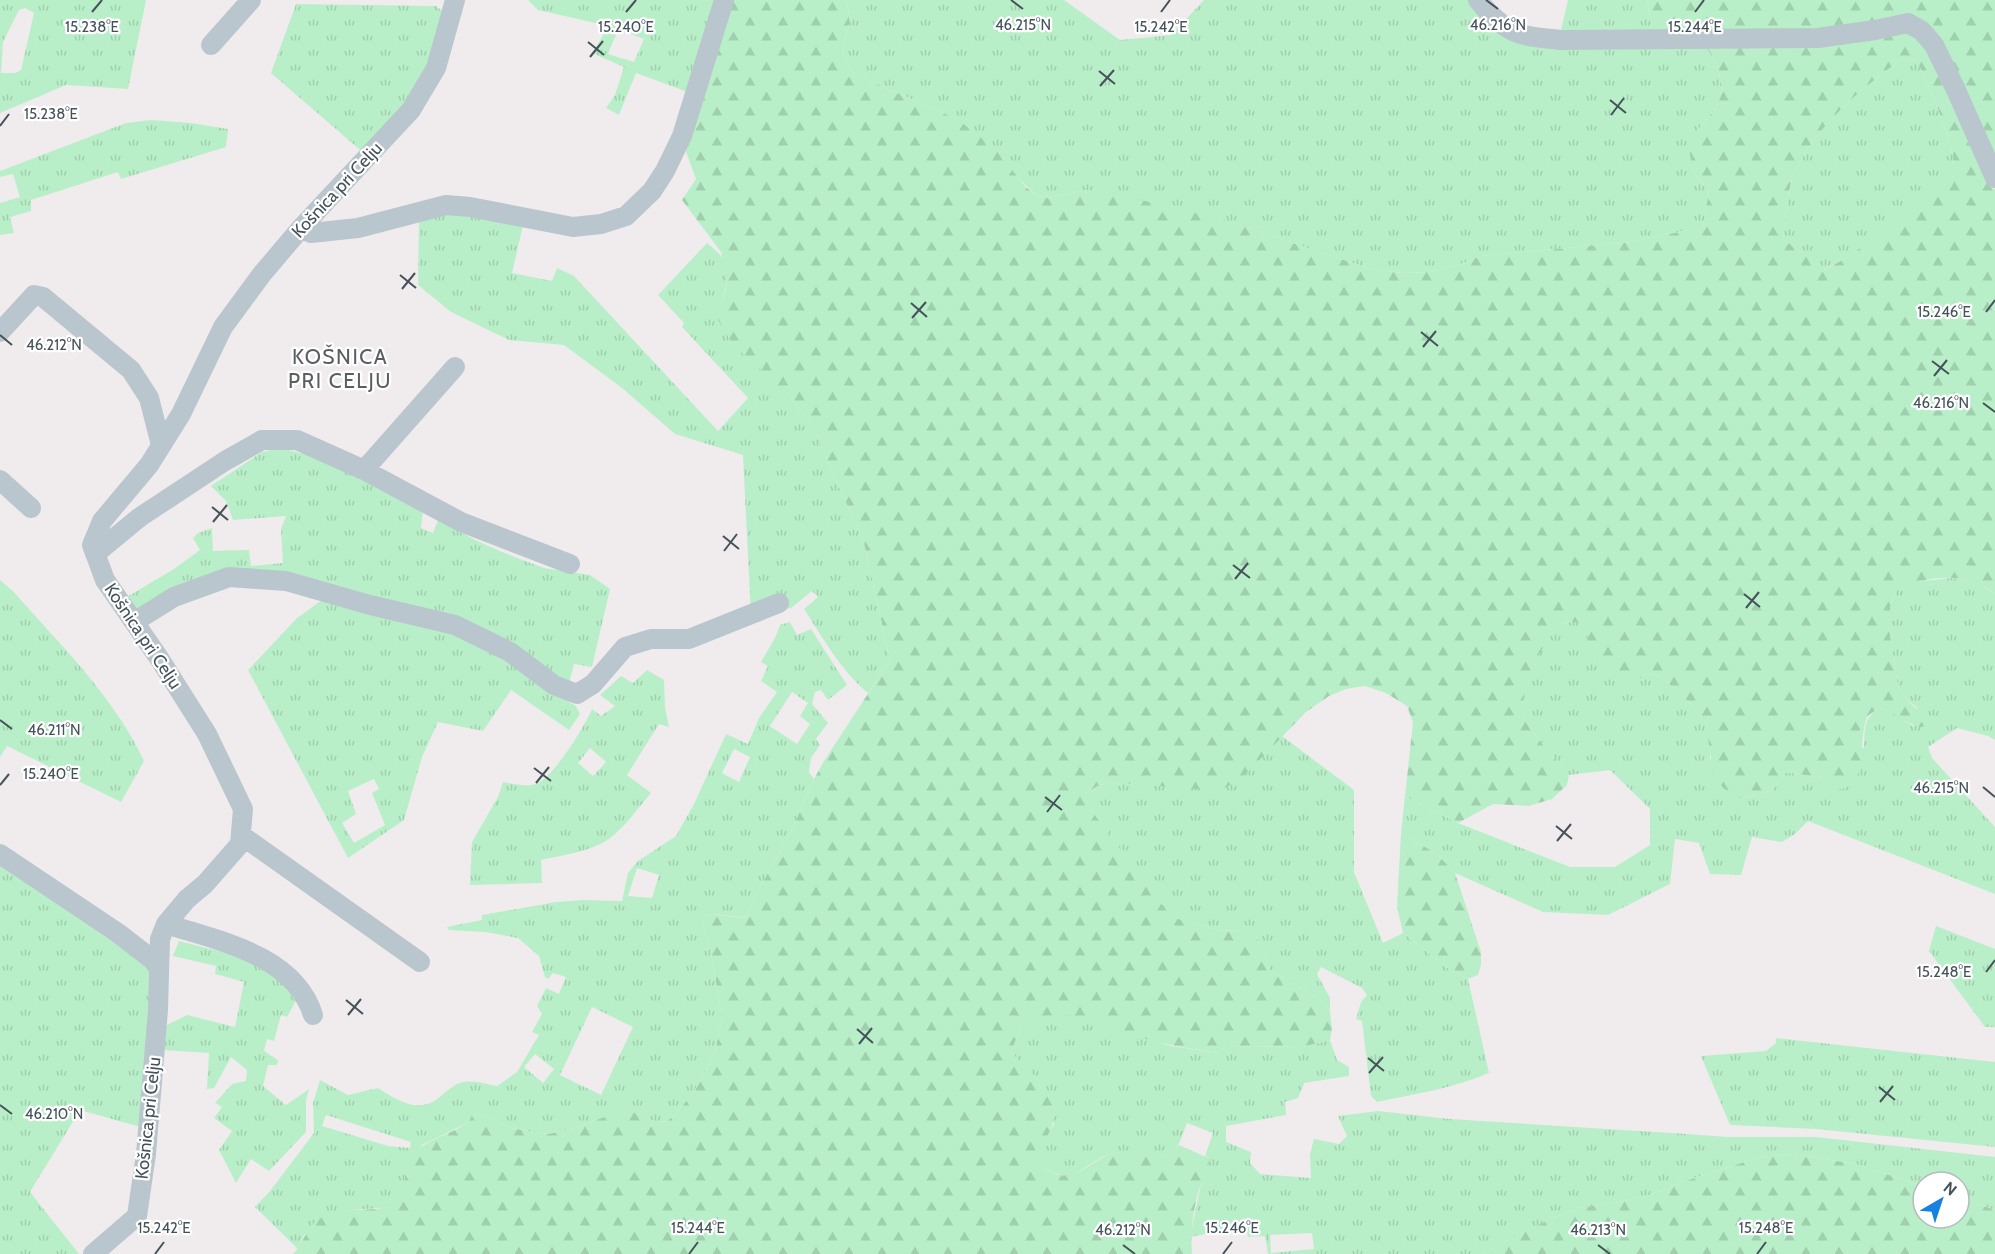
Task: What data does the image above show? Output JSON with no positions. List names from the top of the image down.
{
  "streets": {
    "street": ["Košnica pri Celju"]
  },
  "districts": ["KOŠNICA PRI CELJU"],
  "north": "top right",
  "coordinates": [
    "46.215°N",
    "46.216°N",
    "15.238°E",
    "15.240°E",
    "15.242°E",
    "15.244°E",
    "15.246°E",
    "46.212°N",
    "46.211°N",
    "15.248°E",
    "46.210°N",
    "46.213°N"
  ]
}
